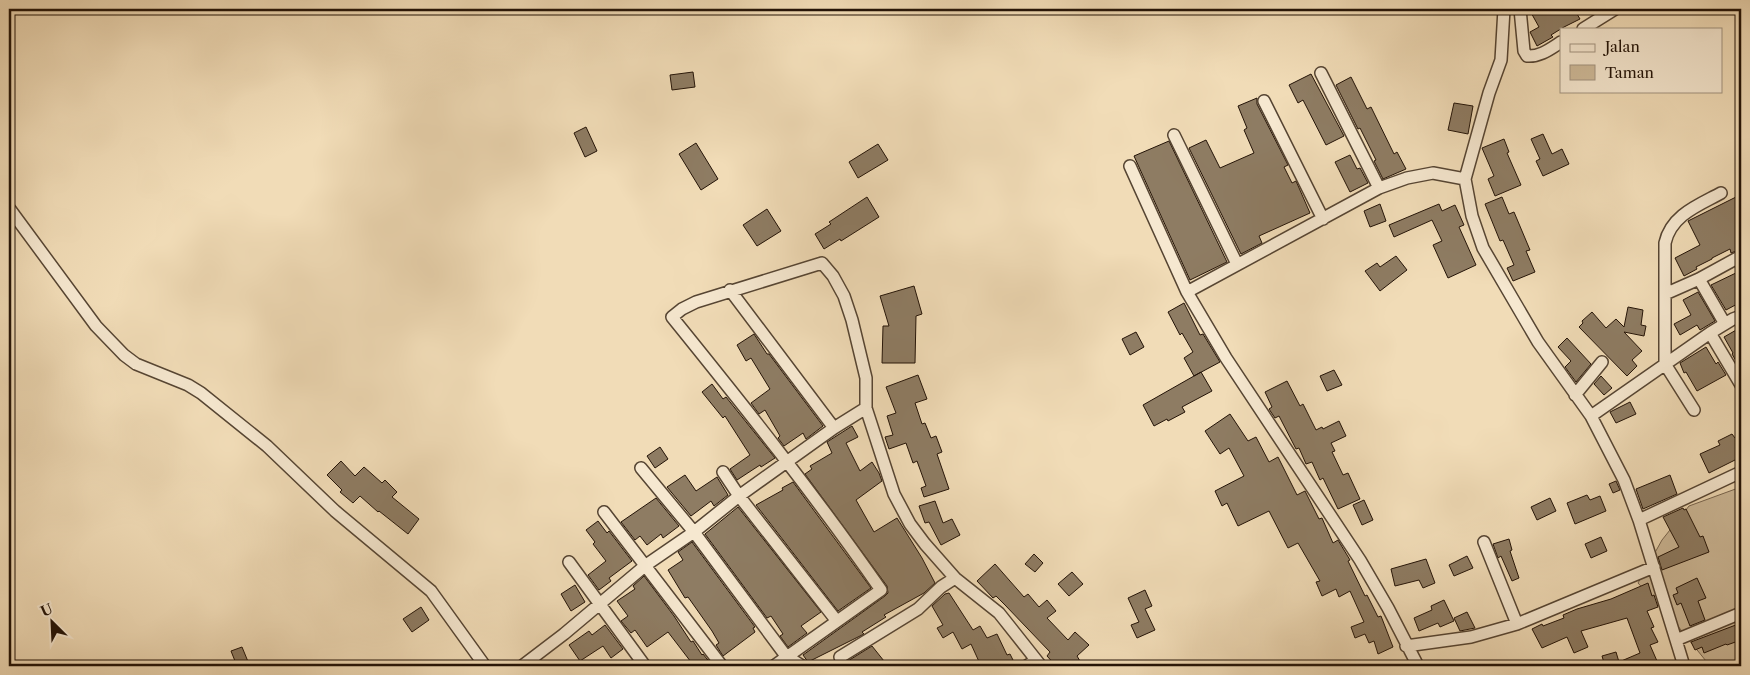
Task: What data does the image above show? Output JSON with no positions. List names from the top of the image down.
{
  "legend": ["Jalan", "Taman"],
  "north": "top left"
}
